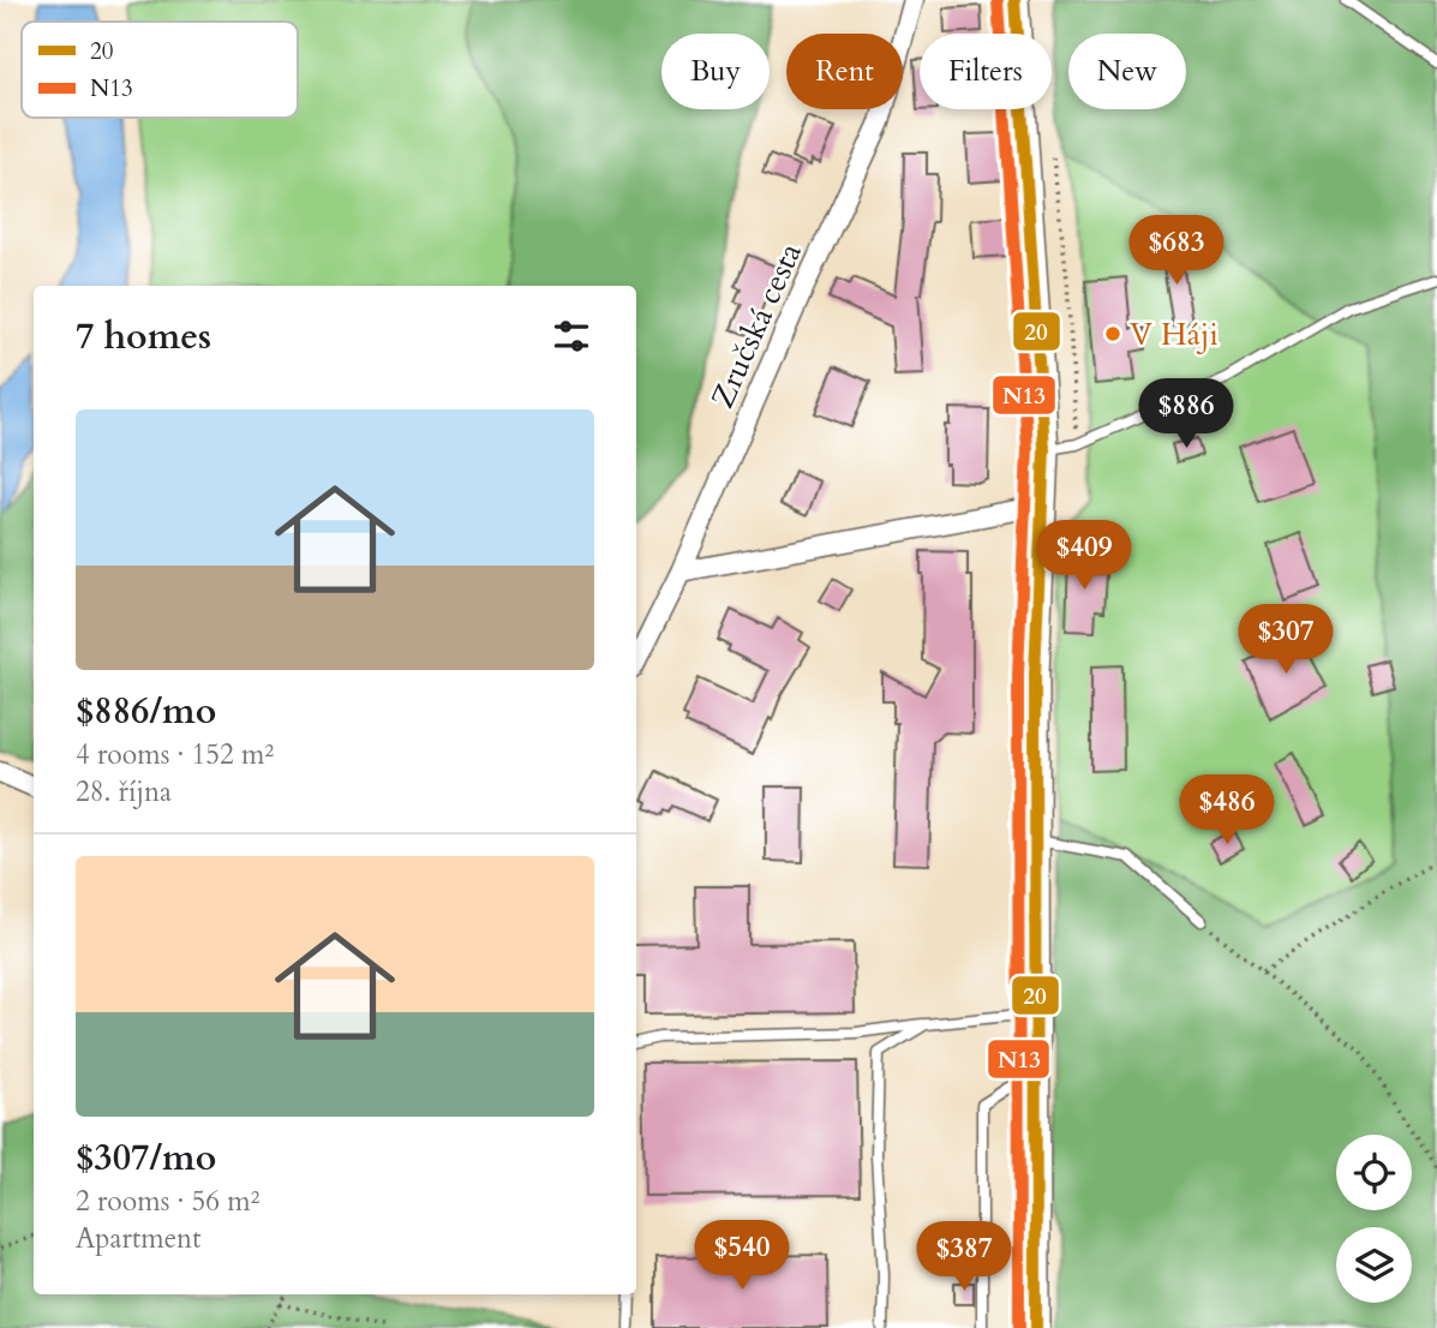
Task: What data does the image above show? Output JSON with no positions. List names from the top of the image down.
{
  "streets": {
    "street": ["Zručská cesta"]
  },
  "places": ["V Háji"],
  "lines": ["transit line 20", "transit line N13"],
  "legend": ["20", "N13"],
  "page": {
    "chip": [
      "Buy",
      "Rent",
      "Filters",
      "New"
    ],
    "price": [
      "$683",
      "$886",
      "$409",
      "$307",
      "$486",
      "$540",
      "$387"
    ],
    "heading": "7 homes",
    "list": [
      {
        "name": "$886/mo",
        "note": "4 rooms · 152 m² · 28. října"
      },
      {
        "name": "$307/mo",
        "note": "2 rooms · 56 m² · Apartment"
      }
    ]
  }
}
